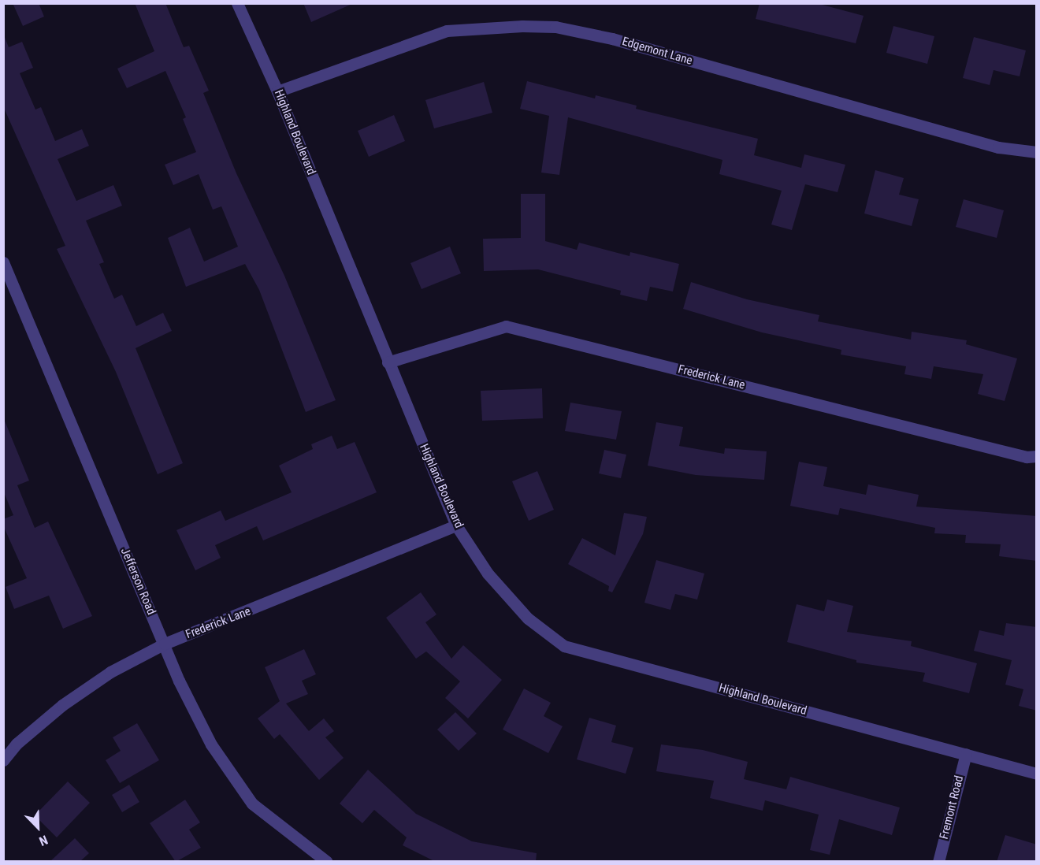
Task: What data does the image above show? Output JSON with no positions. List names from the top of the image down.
{
  "streets": {
    "street": [
      "Edgemont Lane",
      "Highland Boulevard",
      "Frederick Lane",
      "Jefferson Road",
      "Fremont Road"
    ]
  },
  "crossings": [
    ["Edgemont Lane", "Highland Boulevard"],
    ["Highland Boulevard", "Frederick Lane"],
    ["Highland Boulevard", "Fremont Road"],
    ["Frederick Lane", "Jefferson Road"]
  ],
  "north": "bottom right"
}
